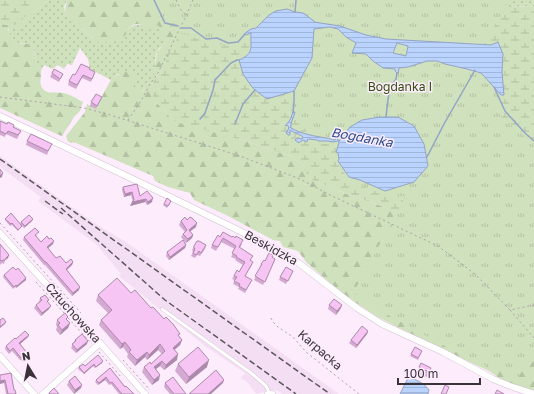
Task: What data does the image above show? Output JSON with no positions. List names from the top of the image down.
{
  "streets": {
    "street": ["Beskidzka", "Człuchowska"],
    "path": ["Karpacka"]
  },
  "water": ["Bogdanka"],
  "parks": ["Bogdanka I"],
  "scale_bar": "100 m",
  "north": "top"
}
